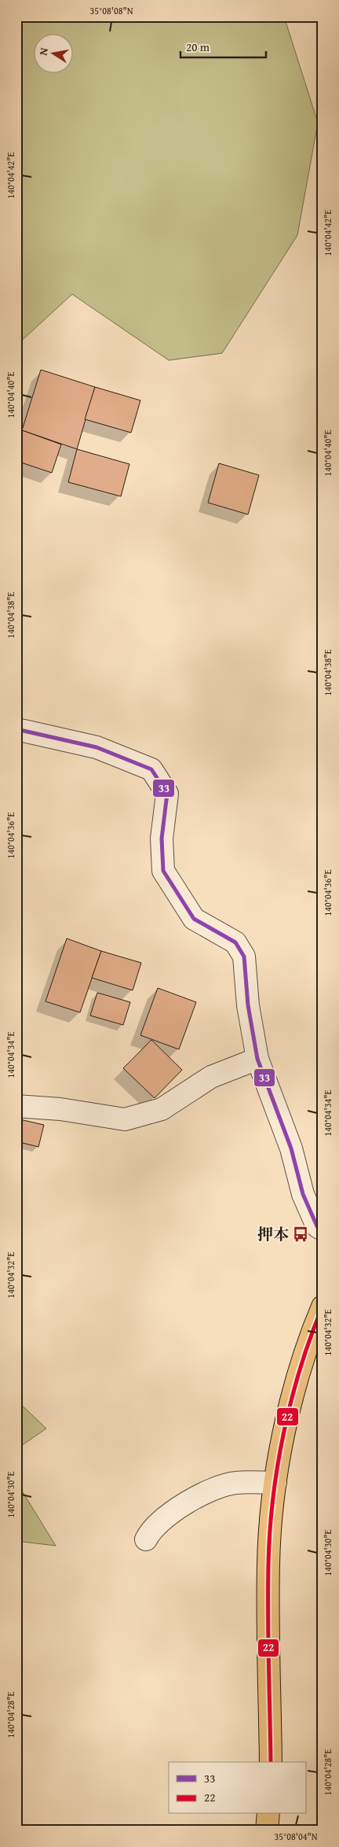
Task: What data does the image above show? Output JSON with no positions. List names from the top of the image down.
{
  "places": {
    "bus stop": ["押本"]
  },
  "lines": ["transit line 33", "transit line 22"],
  "legend": ["33", "22"],
  "scale_bar": "20 m",
  "north": "left",
  "coordinates": [
    "35°08'08\"N",
    "140°04'42\"E",
    "140°04'40\"E",
    "140°04'38\"E",
    "140°04'36\"E",
    "140°04'34\"E",
    "140°04'32\"E",
    "140°04'30\"E",
    "140°04'28\"E",
    "35°08'04\"N"
  ]
}
